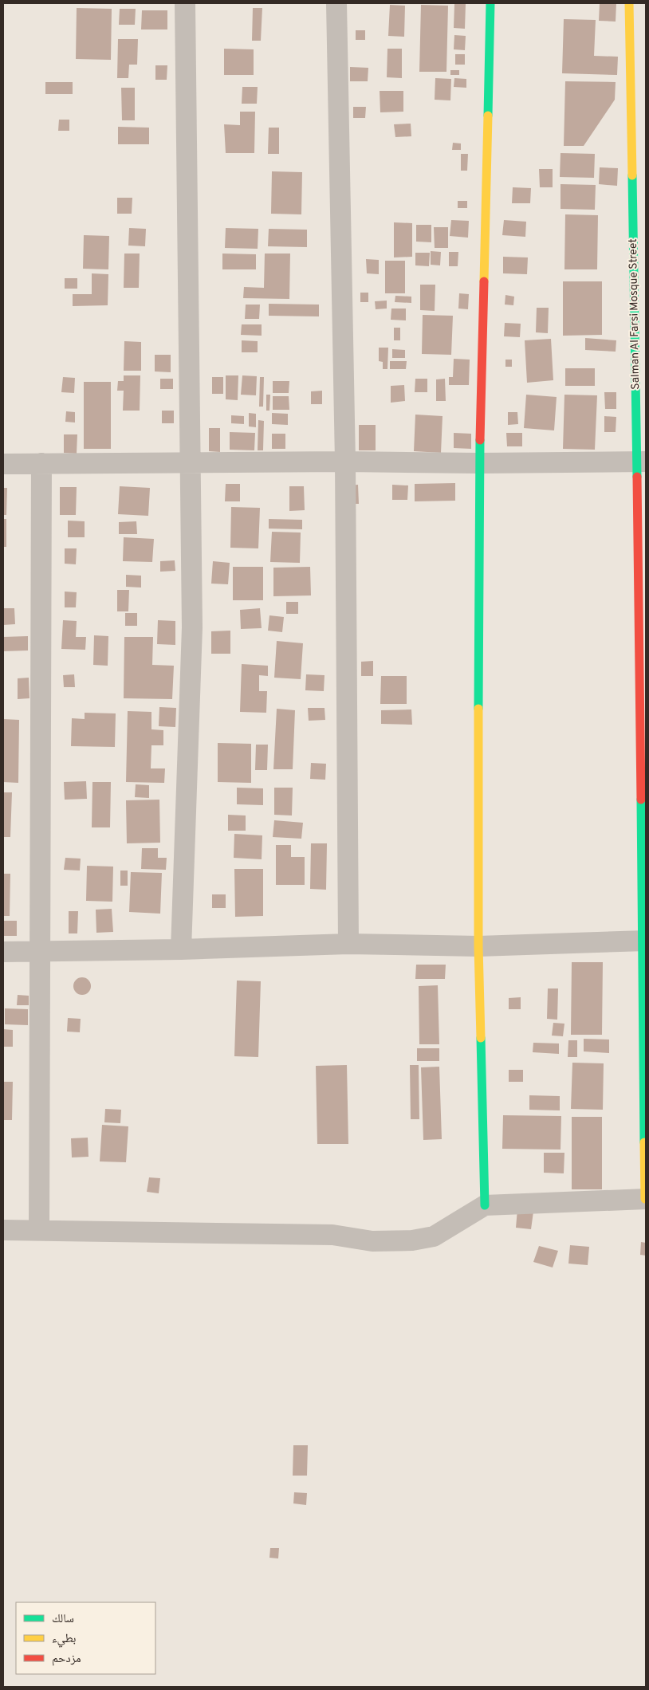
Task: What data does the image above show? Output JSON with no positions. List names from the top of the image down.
{
  "streets": {
    "street": ["Salman Al Farsi Mosque Street"]
  },
  "legend": ["سالك", "بطيء", "مزدحم"]
}
